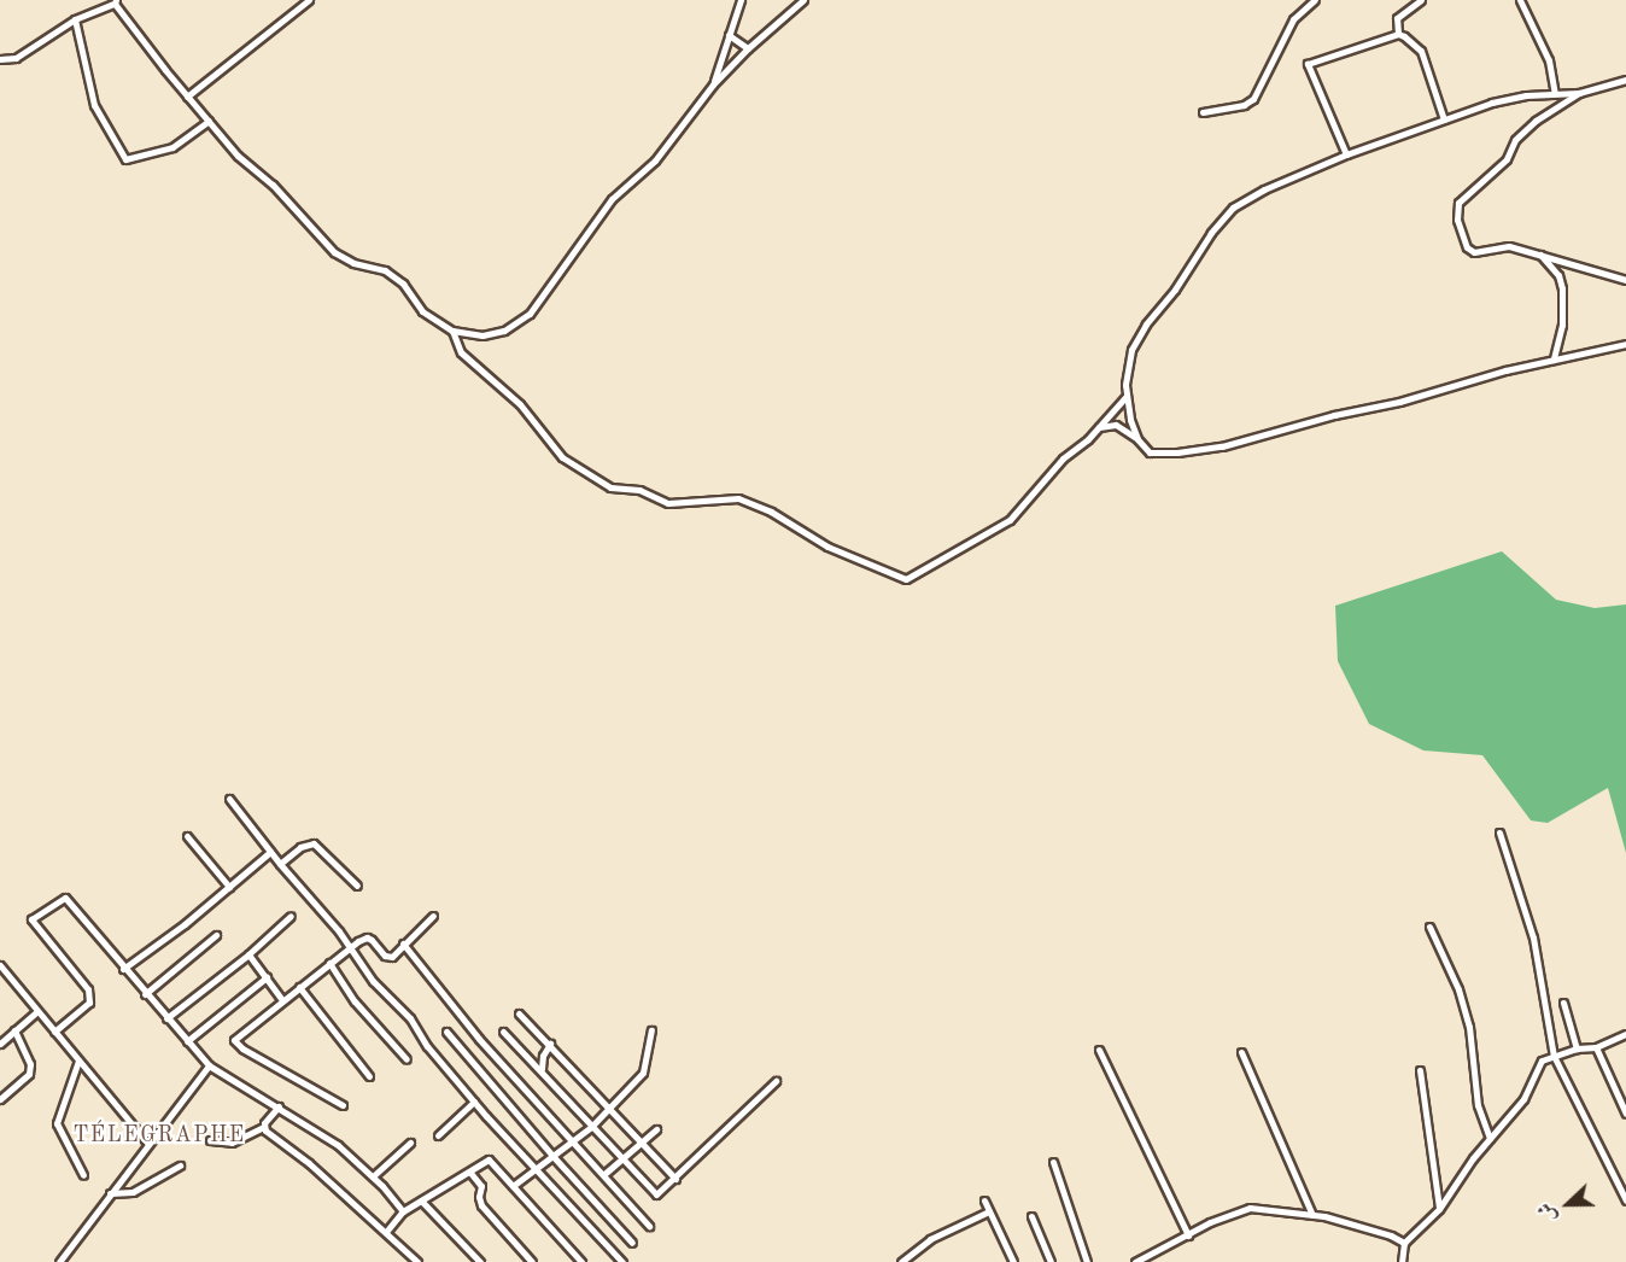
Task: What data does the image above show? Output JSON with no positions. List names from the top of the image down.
{
  "districts": ["TÉLEGRAPHE"],
  "north": "left"
}
